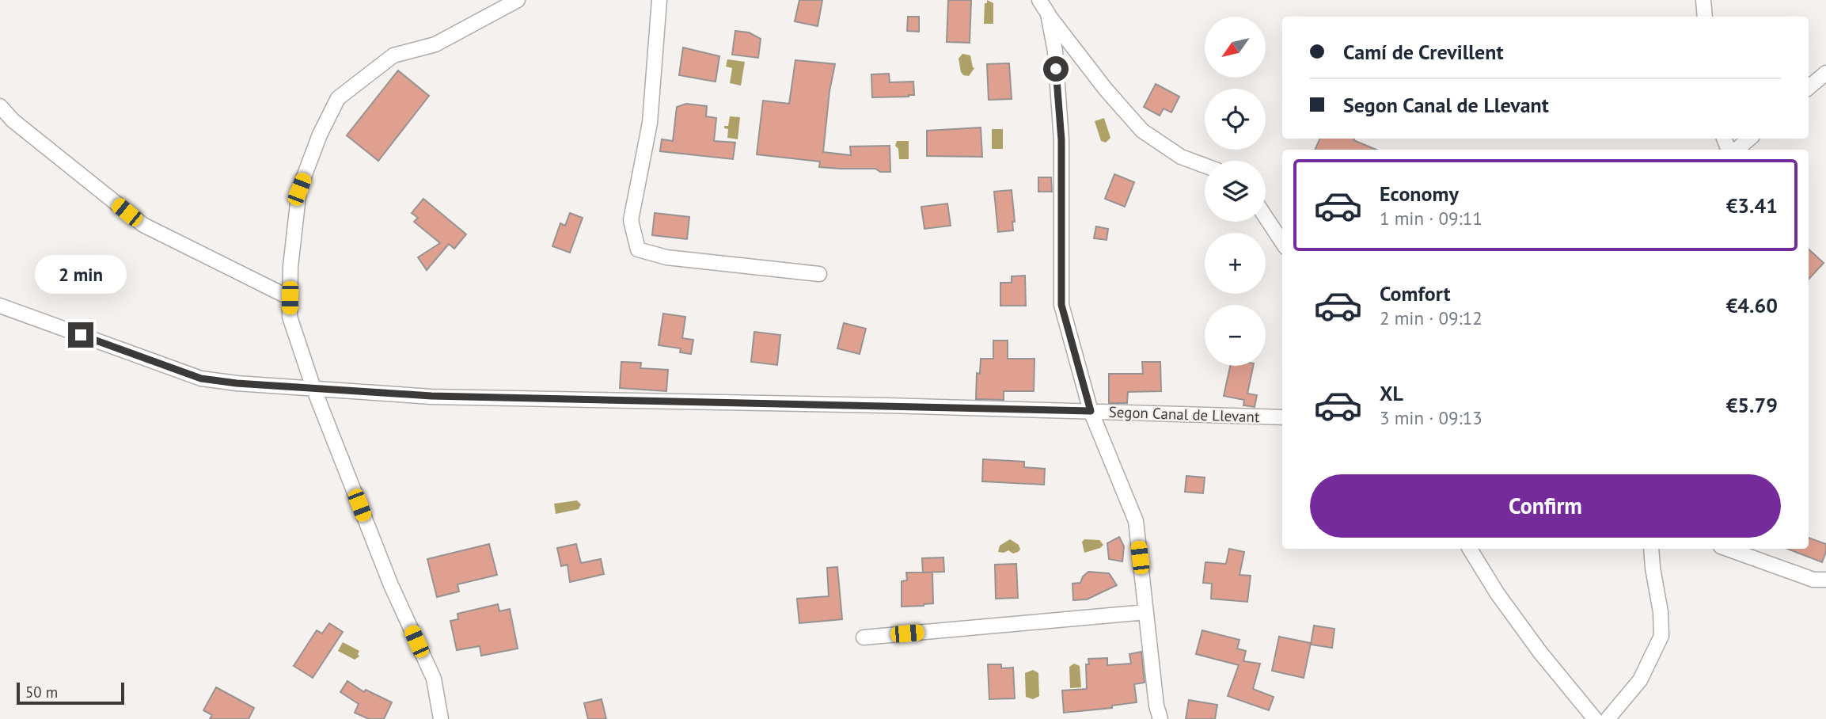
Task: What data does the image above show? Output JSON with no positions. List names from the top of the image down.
{
  "streets": {
    "street": ["Segon Canal de Llevant"]
  },
  "scale_bar": "50 m",
  "north": "bottom left",
  "page": {
    "map_buttons": ["+", "−"],
    "banner": ["Camí de Crevillent", "Segon Canal de Llevant"],
    "list": [
      {
        "name": "Economy",
        "note": "1 min · 09:11",
        "value": "€3.41"
      },
      {
        "name": "Comfort",
        "note": "2 min · 09:12",
        "value": "€4.60"
      },
      {
        "name": "XL",
        "note": "3 min · 09:13",
        "value": "€5.79"
      }
    ],
    "bubble": "2 min",
    "buttons": "Confirm",
    "scale": "50 m"
  }
}
